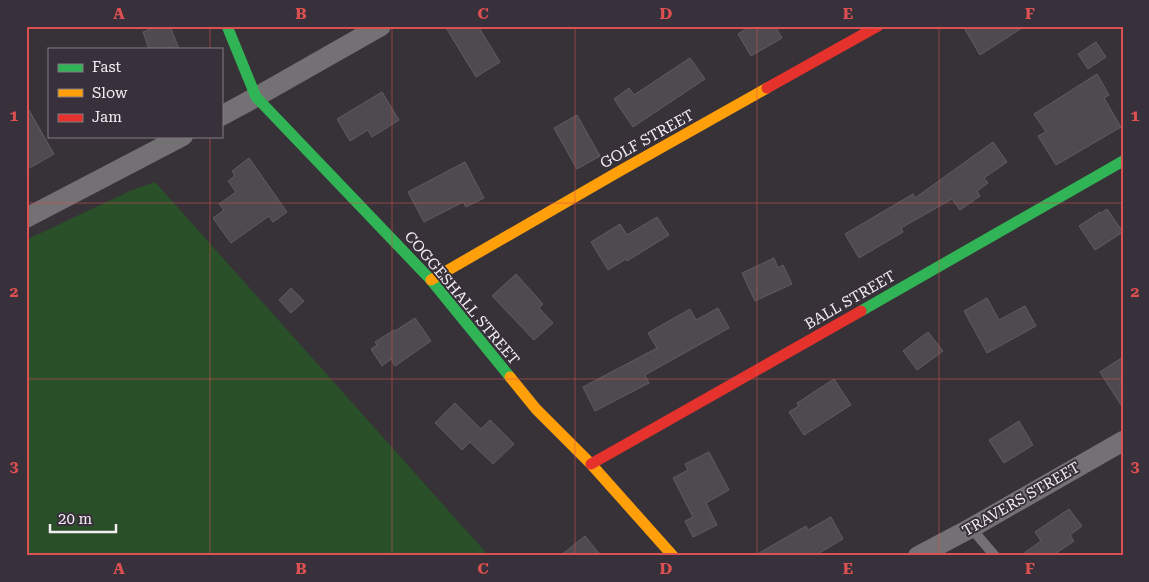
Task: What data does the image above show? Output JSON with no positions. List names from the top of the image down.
{
  "streets": {
    "street": [
      "GOLF STREET",
      "COGGESHALL STREET",
      "BALL STREET",
      "TRAVERS STREET"
    ]
  },
  "crossings": [
    ["GOLF STREET", "COGGESHALL STREET"],
    ["COGGESHALL STREET", "BALL STREET"]
  ],
  "legend": ["Fast", "Slow", "Jam"],
  "scale_bar": "20 m",
  "grid": {
    "columns": [
      "A",
      "B",
      "C",
      "D",
      "E",
      "F"
    ],
    "rows": ["1", "2", "3"]
  }
}
